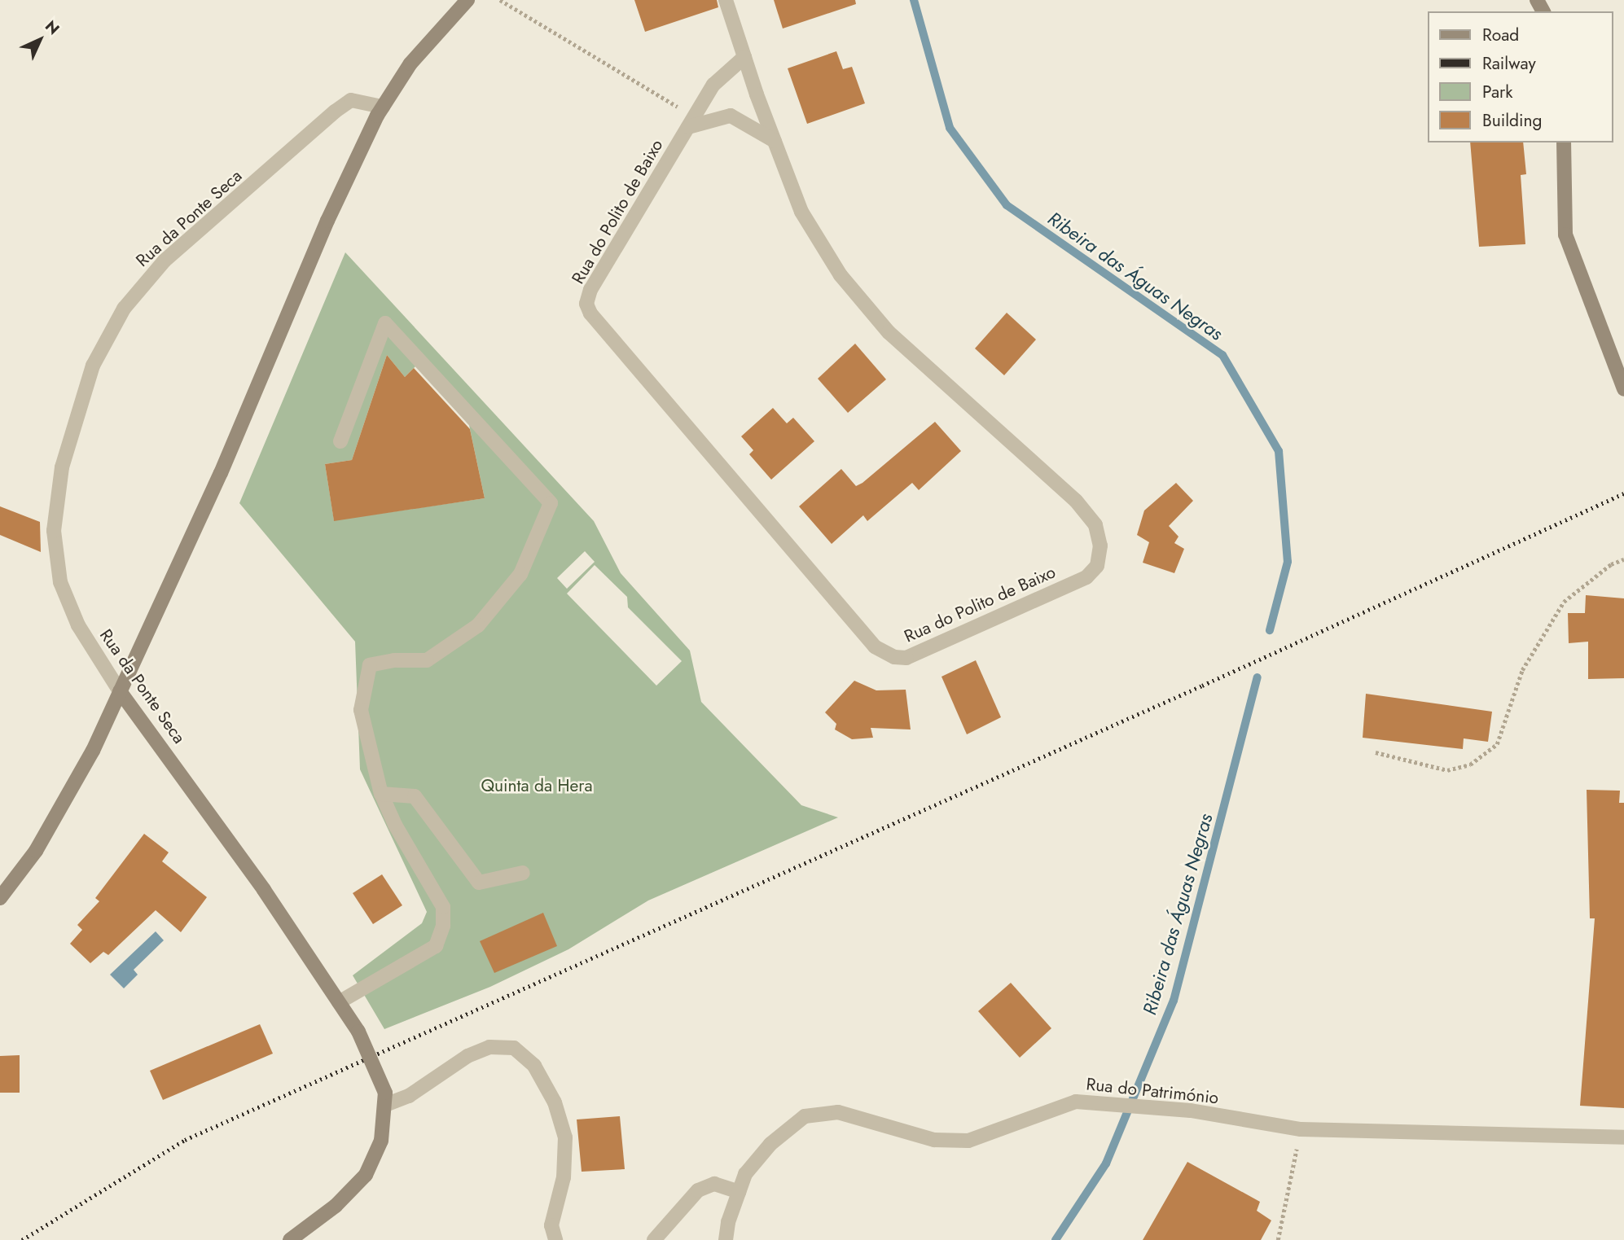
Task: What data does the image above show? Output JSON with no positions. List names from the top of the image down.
{
  "streets": {
    "main road": ["Rua da Ponte Seca"],
    "street": ["Rua do Polito de Baixo", "Rua do Património"]
  },
  "water": ["Ribeira das Águas Negras"],
  "parks": ["Quinta da Hera"],
  "legend": [
    "Road",
    "Railway",
    "Park",
    "Building"
  ],
  "north": "top right"
}
